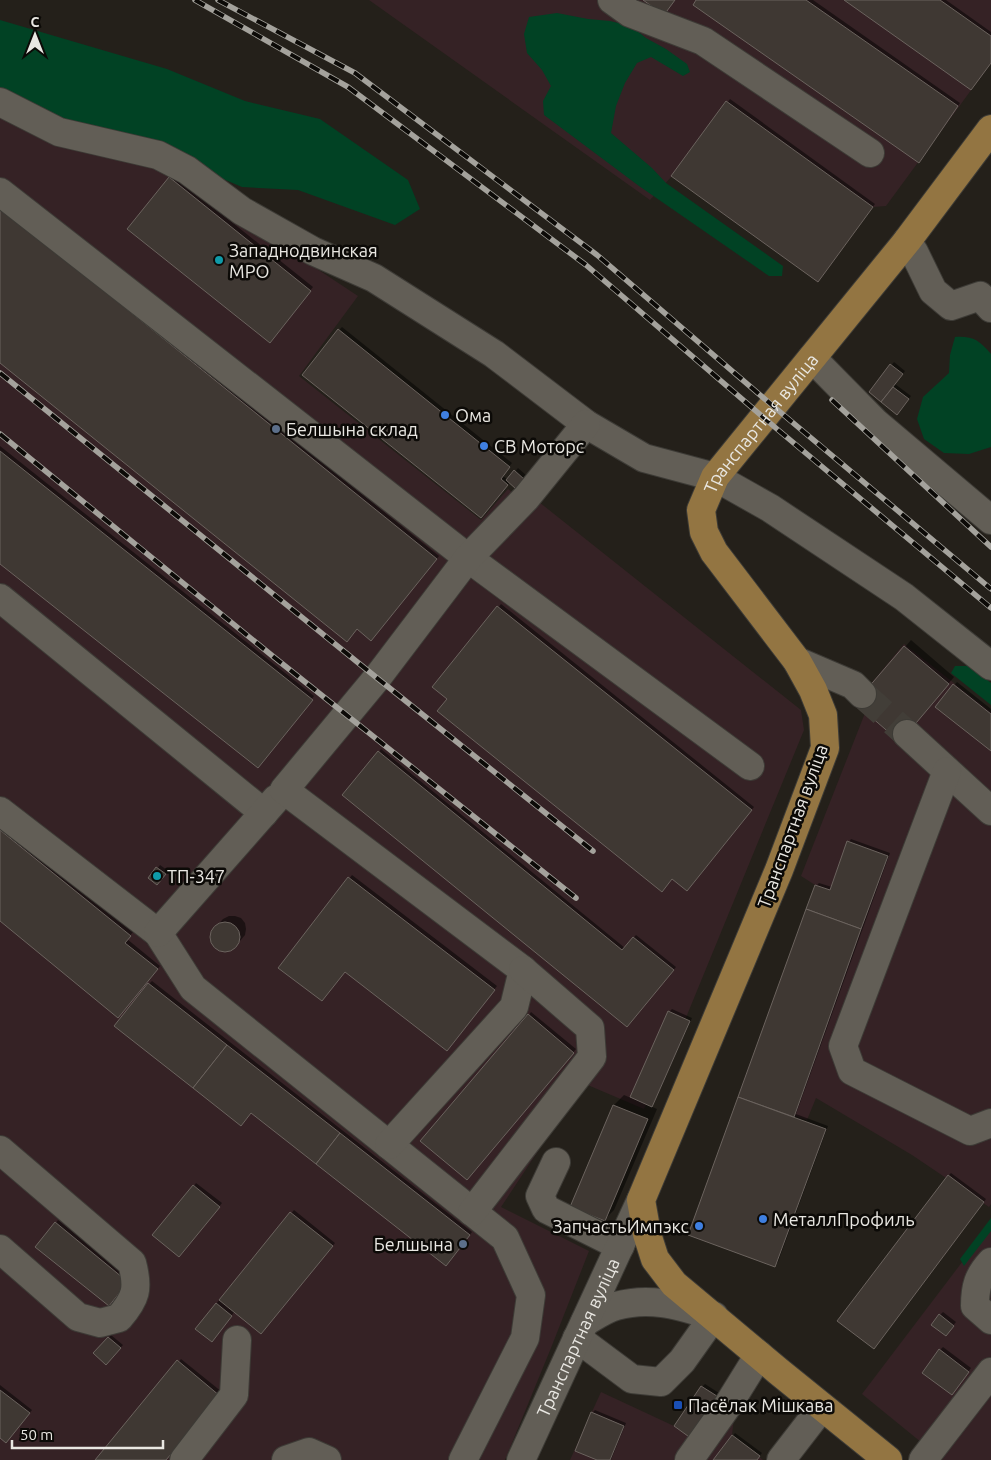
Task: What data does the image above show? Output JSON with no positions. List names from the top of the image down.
{
  "streets": {
    "main road": ["Транспартная вуліца"]
  },
  "places": {
    "other": [
      "Западнодвинская МРО",
      "Ома",
      "Белшына склад",
      "СВ Моторс",
      "ТП-347",
      "МеталлПрофиль",
      "ЗапчастьИмпэкс",
      "Белшына"
    ],
    "transit": ["Пасёлак Мішкава"]
  },
  "scale_bar": "50 m",
  "north": "top"
}
